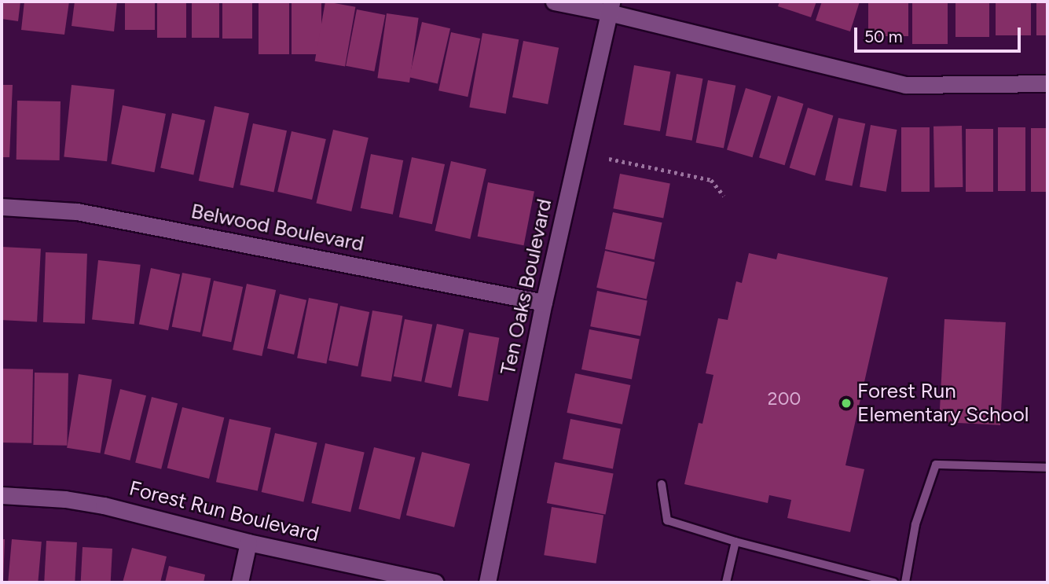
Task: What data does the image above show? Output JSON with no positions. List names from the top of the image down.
{
  "streets": {
    "street": ["Belwood Boulevard", "Ten Oaks Boulevard", "Forest Run Boulevard"]
  },
  "crossings": [
    ["Belwood Boulevard", "Ten Oaks Boulevard"]
  ],
  "places": ["Forest Run Elementary School"],
  "house_numbers": ["200"],
  "scale_bar": "50 m"
}
